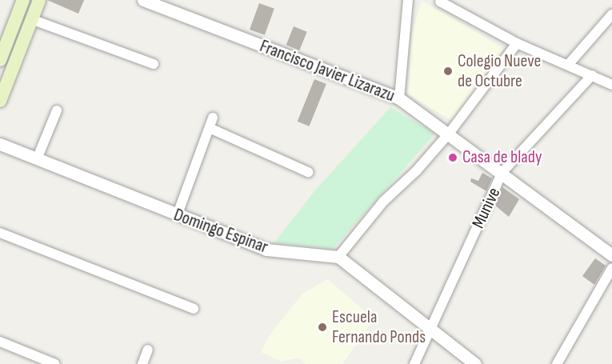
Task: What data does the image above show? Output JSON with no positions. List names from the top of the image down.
{
  "streets": {
    "street": ["Francisco Javier Lizarazu", "Munive", "Domingo Espinar"]
  },
  "crossings": [
    ["Francisco Javier Lizarazu", "Munive"]
  ],
  "places": ["Colegio Nueve de Octubre", "Casa de blady", "Escuela Fernando Ponds"]
}
